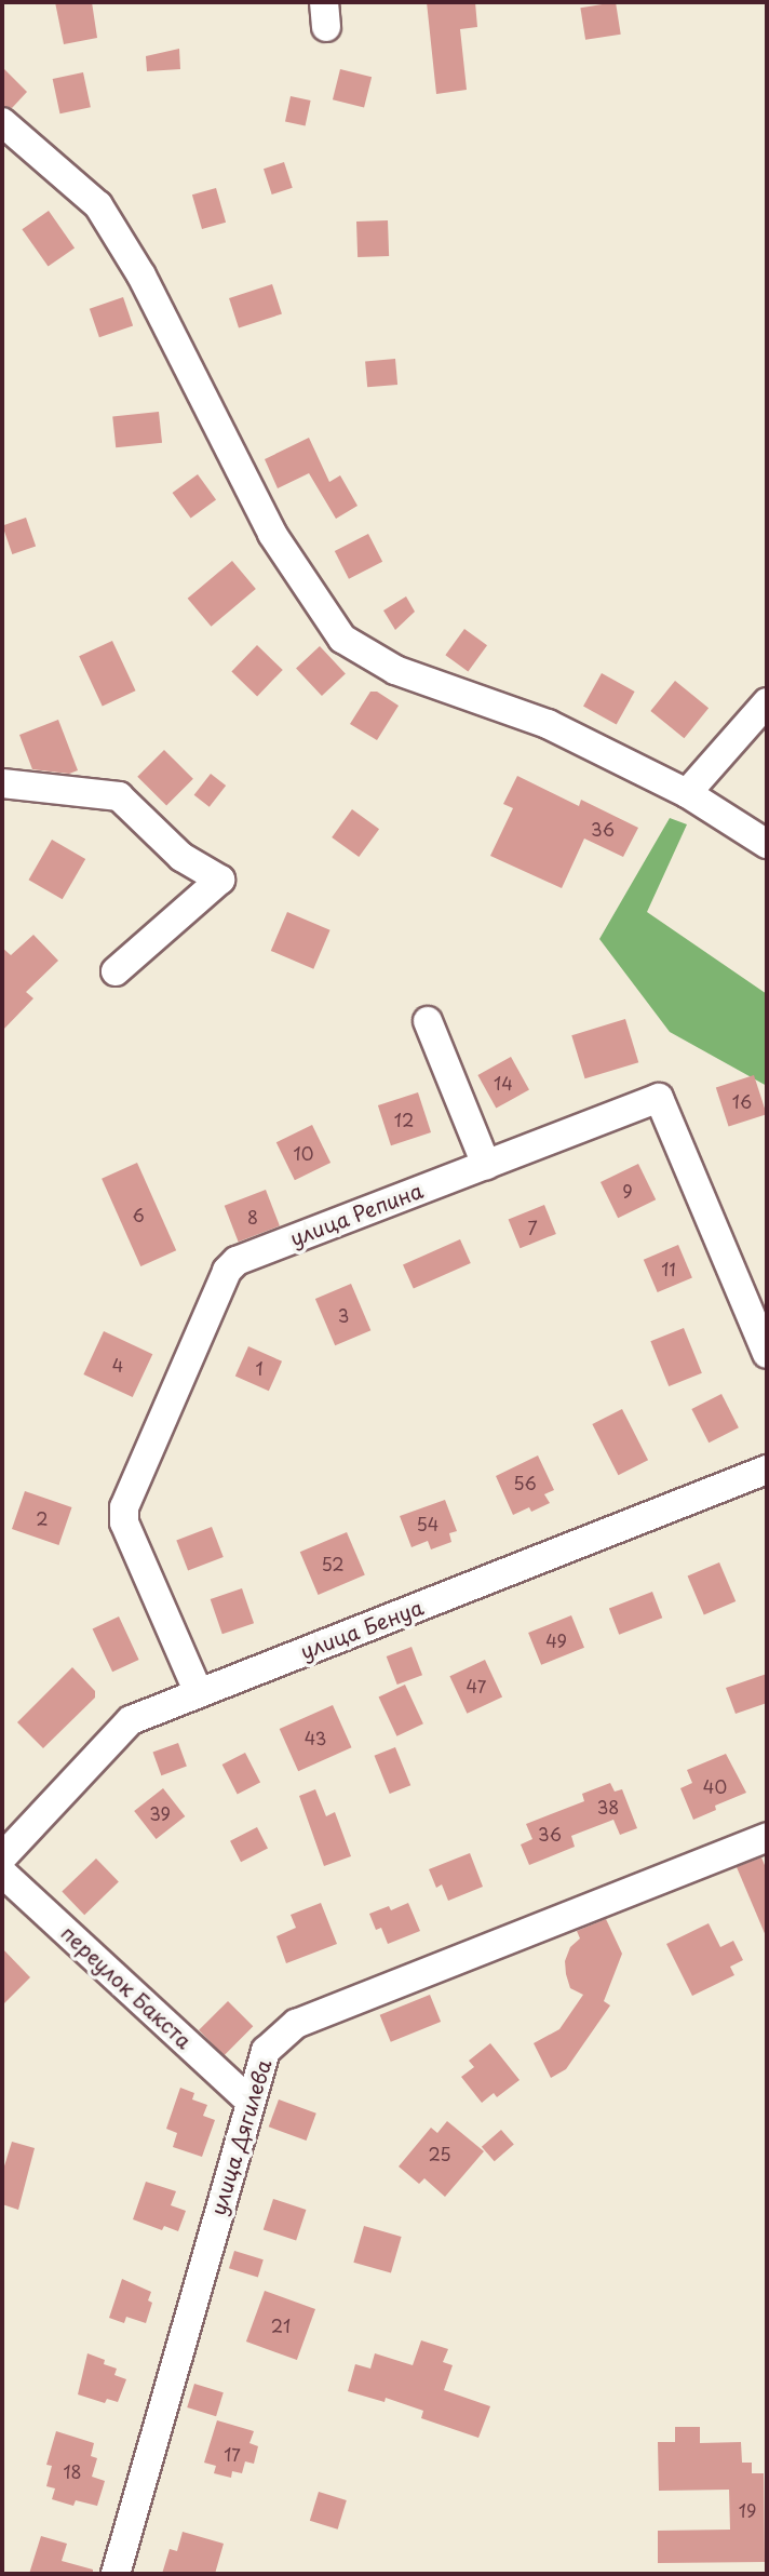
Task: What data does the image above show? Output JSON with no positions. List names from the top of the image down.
{
  "streets": {
    "street": [
      "улица Репина",
      "улица Бенуа",
      "переулок Бакста",
      "улица Дягилева"
    ]
  },
  "crossings": [
    ["улица Репина", "улица Бенуа"],
    ["переулок Бакста", "улица Дягилева"]
  ],
  "house_numbers": [
    "36",
    "14",
    "16",
    "12",
    "10",
    "9",
    "6",
    "8",
    "7",
    "11",
    "3",
    "4",
    "1",
    "56",
    "2",
    "54",
    "52",
    "49",
    "47",
    "43",
    "40",
    "38",
    "39",
    "36",
    "25",
    "21",
    "17",
    "18",
    "19"
  ]
}
